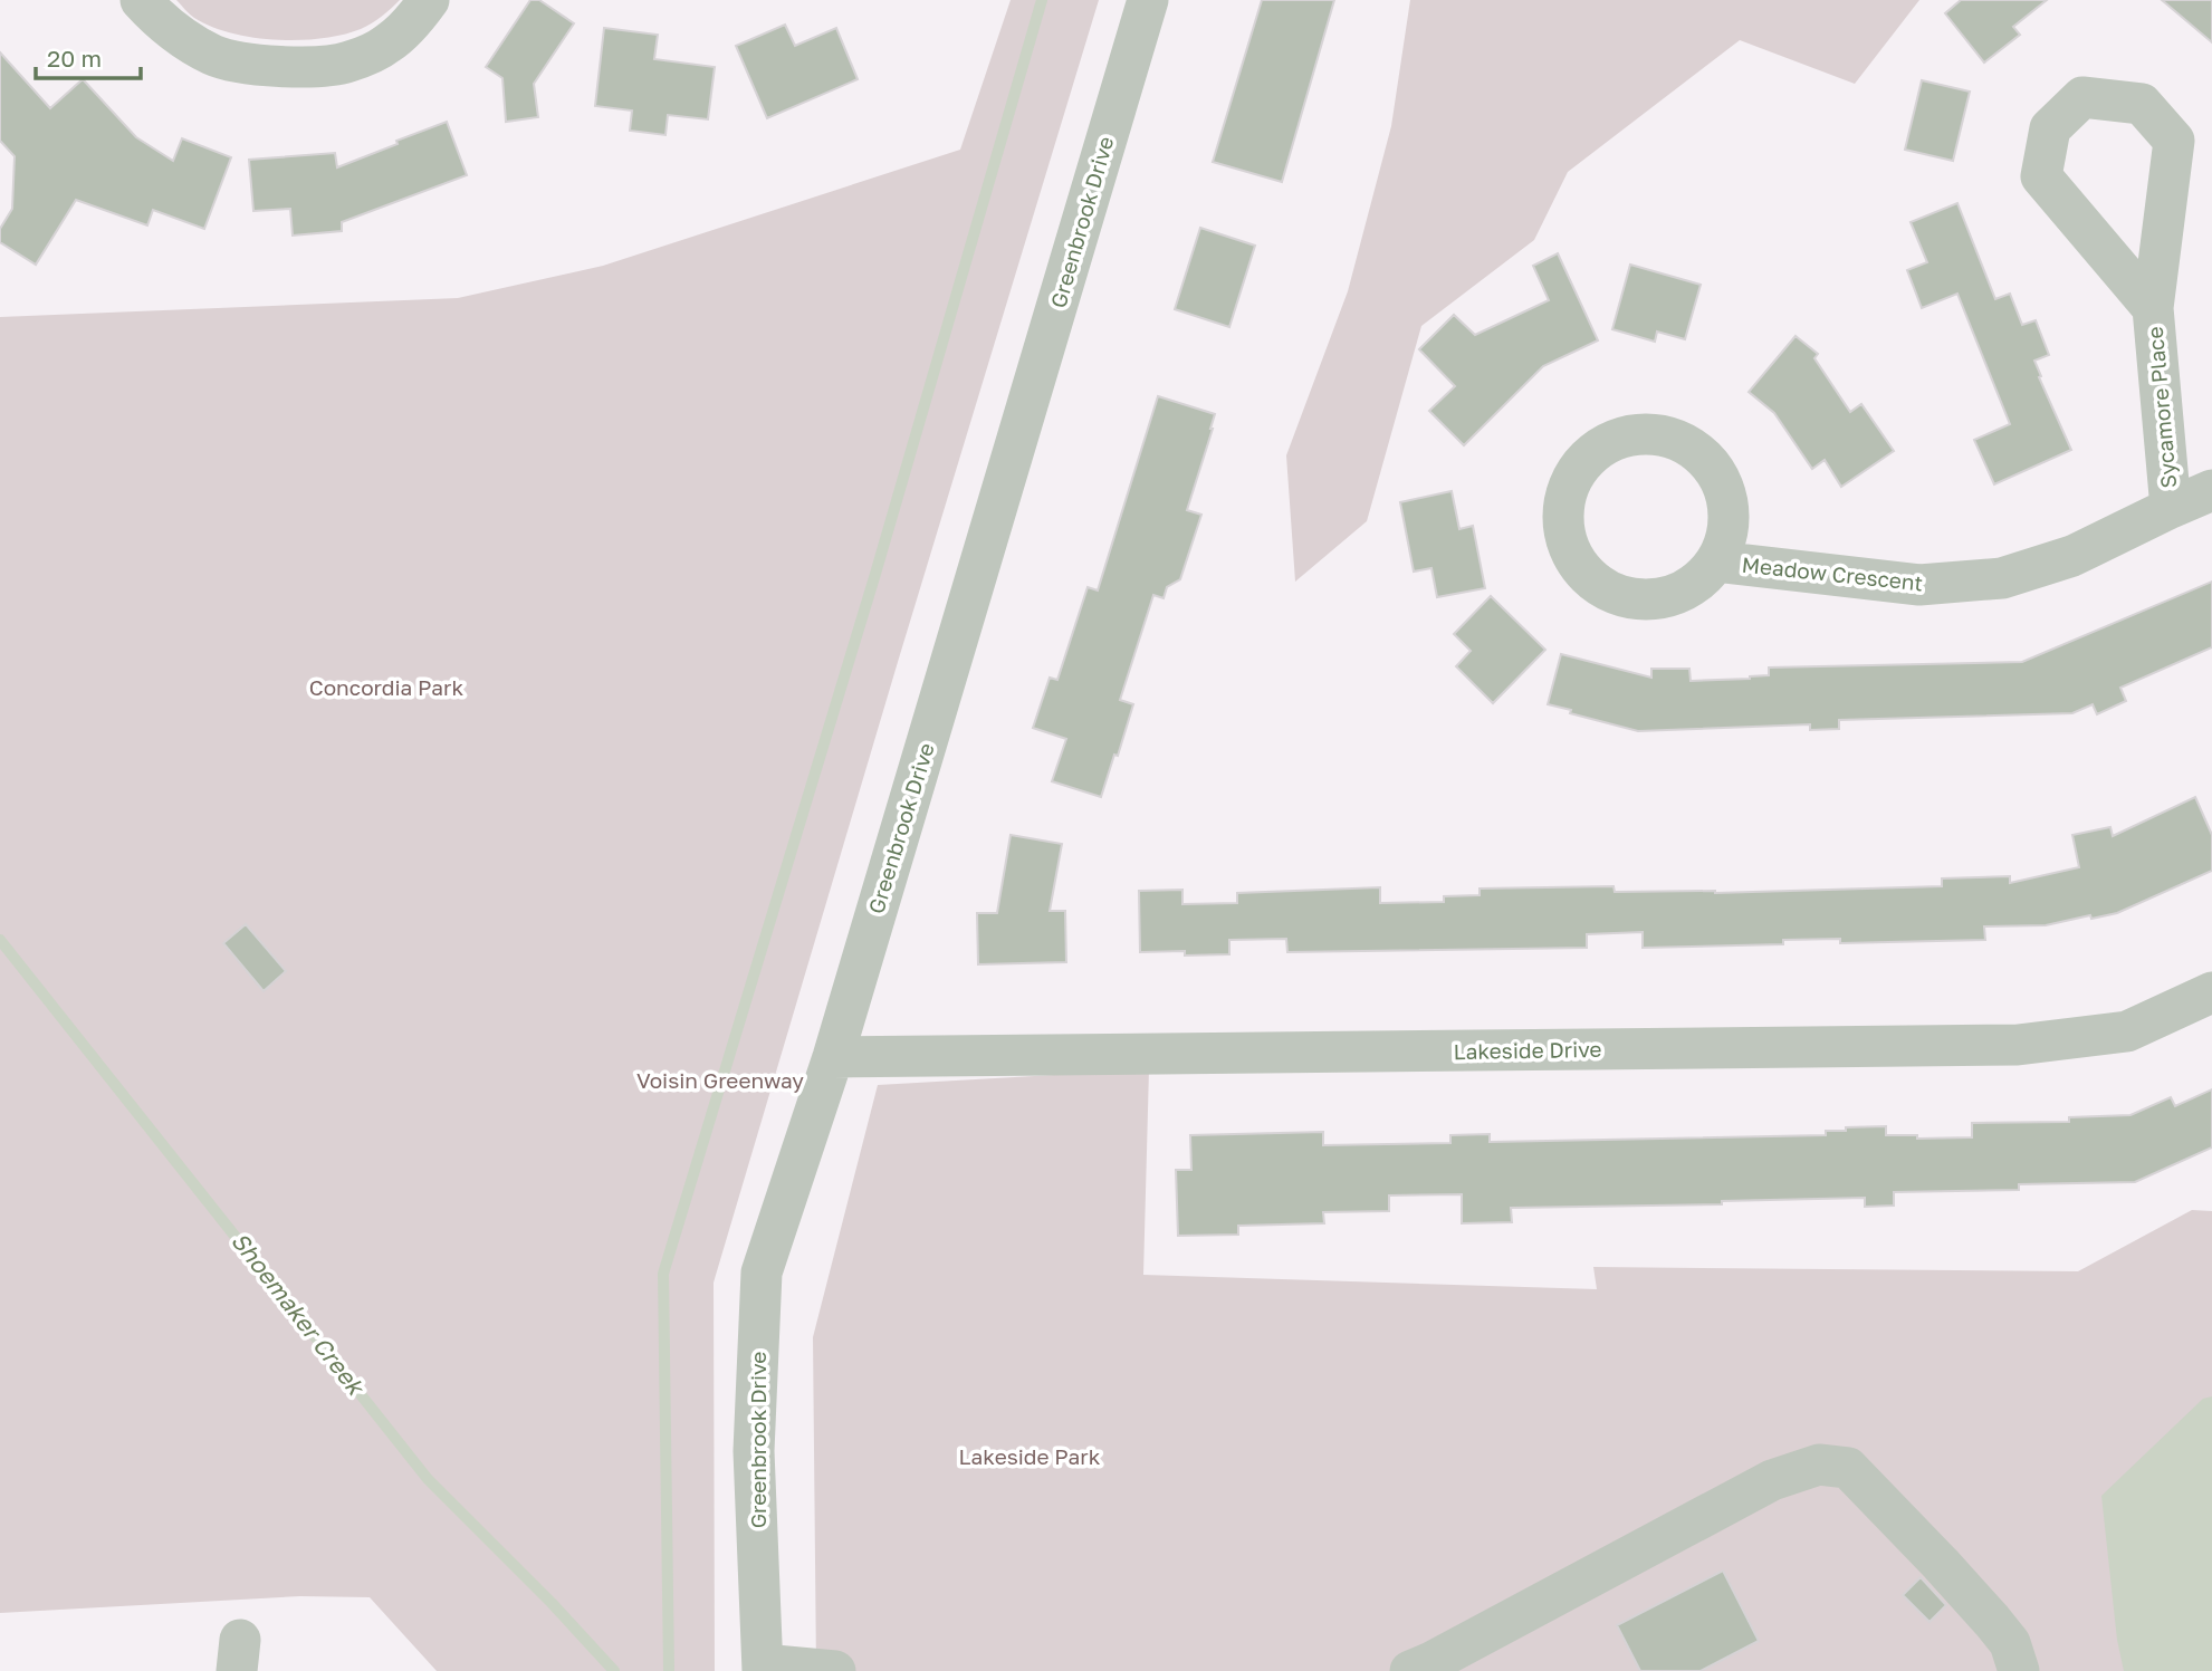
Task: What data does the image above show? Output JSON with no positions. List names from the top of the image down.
{
  "streets": {
    "street": [
      "Greenbrook Drive",
      "Sycamore Place",
      "Meadow Crescent",
      "Lakeside Drive"
    ]
  },
  "crossings": [
    ["Greenbrook Drive", "Lakeside Drive"],
    ["Sycamore Place", "Meadow Crescent"]
  ],
  "water": ["Shoemaker Creek"],
  "parks": ["Concordia Park", "Voisin Greenway", "Lakeside Park"],
  "scale_bar": "20 m"
}
